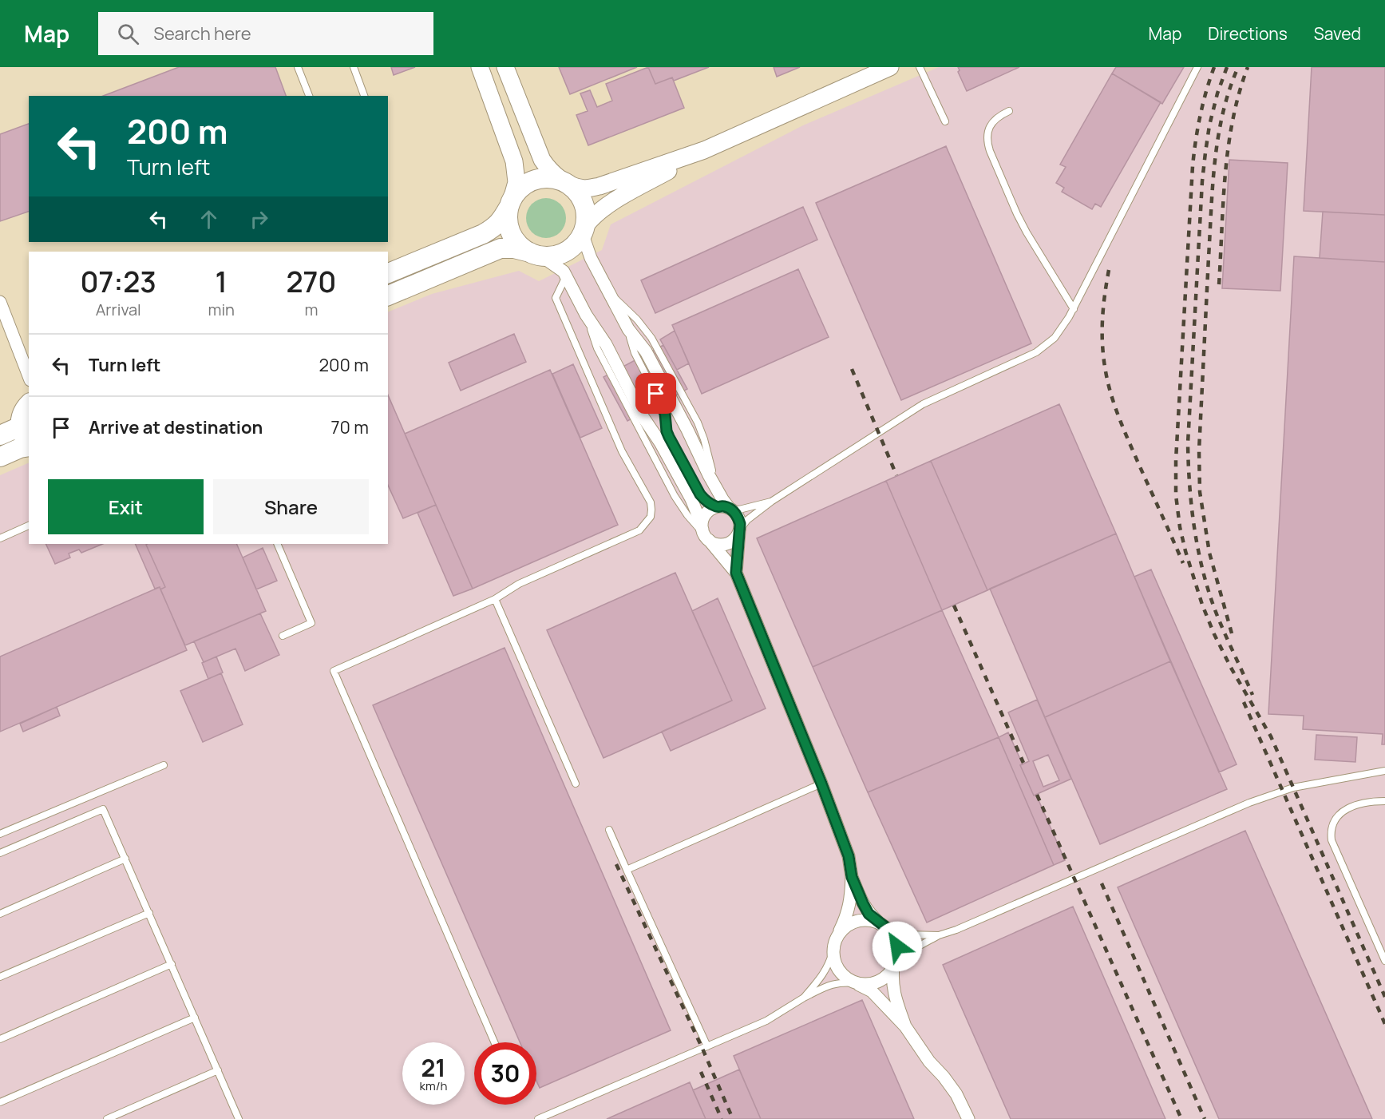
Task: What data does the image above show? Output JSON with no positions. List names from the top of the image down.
{
  "page": {
    "header": "Map",
    "search": "Search here",
    "nav": ["Map", "Directions", "Saved"],
    "turn": ["200 m", "Turn left"],
    "eta": [
      "07:23",
      "Arrival",
      "1",
      "min",
      "270",
      "m"
    ],
    "list": [
      {
        "name": "Turn left",
        "value": "200 m"
      },
      {
        "name": "Arrive at destination",
        "value": "70 m"
      }
    ],
    "buttons": ["Exit", "Share"],
    "speed": "21 km/h",
    "limit": "30"
  }
}
